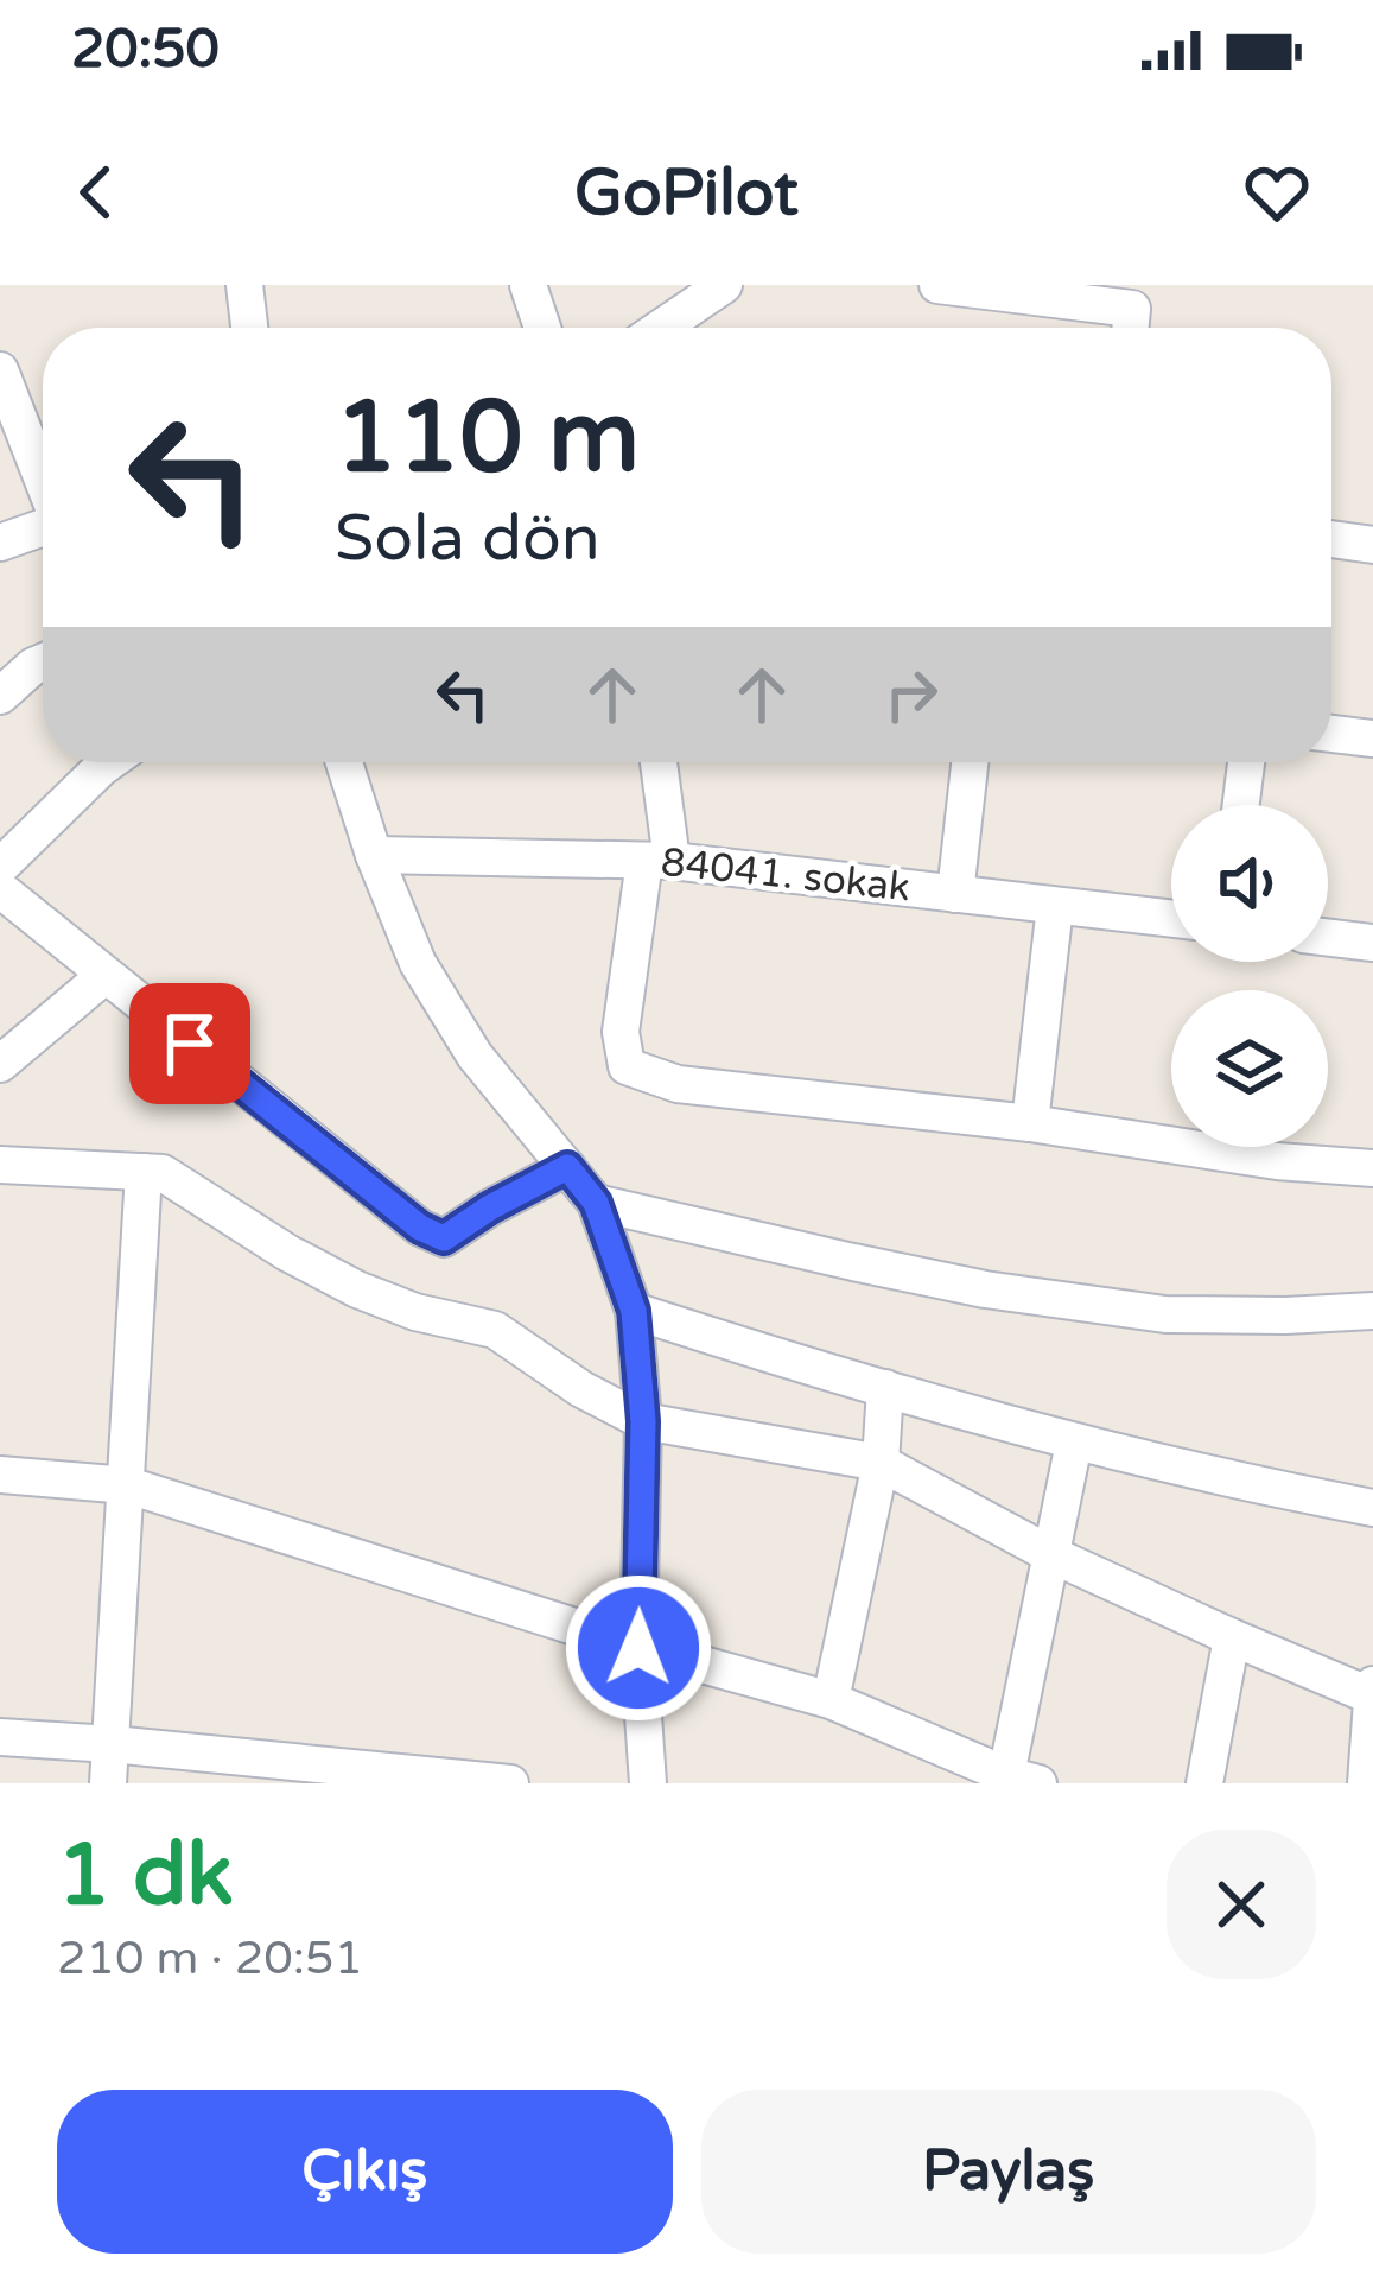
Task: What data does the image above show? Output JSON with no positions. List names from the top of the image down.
{
  "streets": {
    "street": ["84041. sokak"]
  },
  "page": {
    "status": "20:50",
    "header": "GoPilot",
    "turn": ["110 m", "Sola dön"],
    "heading": ["1 dk", "210 m · 20:51"],
    "buttons": ["Çıkış", "Paylaş"]
  }
}
